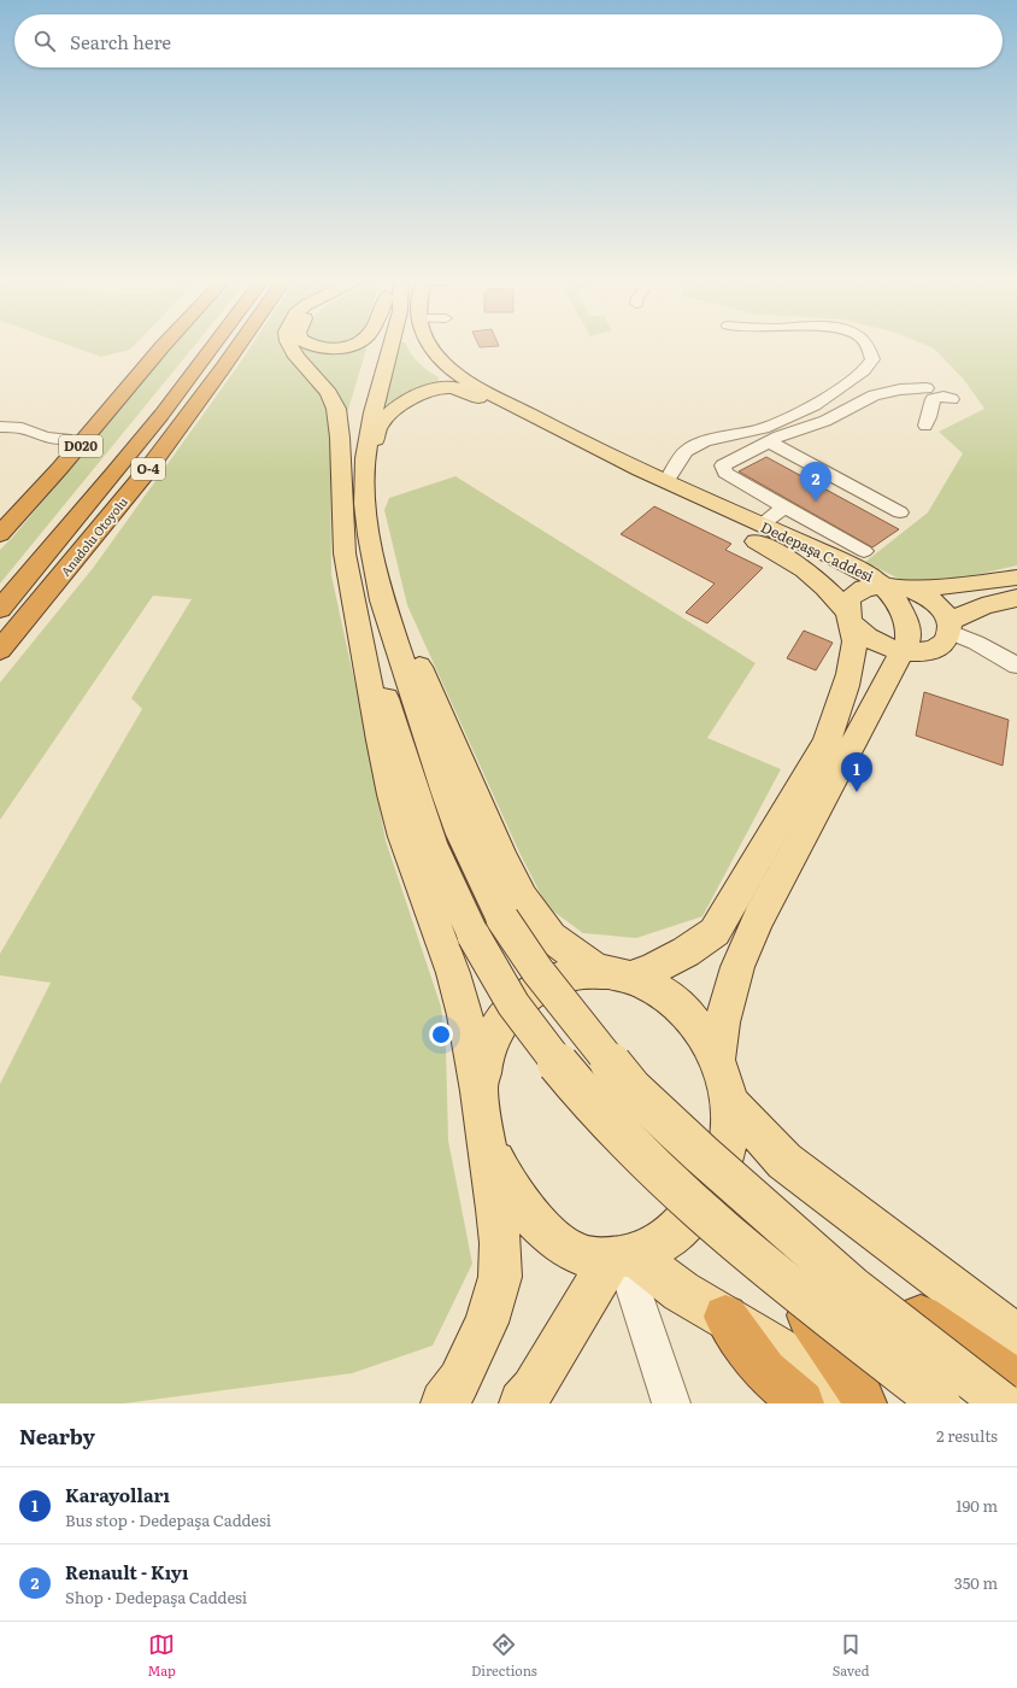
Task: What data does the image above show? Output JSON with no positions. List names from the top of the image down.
{
  "streets": {
    "highway": ["D020", "O-4", "Anadolu Otoyolu"],
    "main road": ["Dedepaşa Caddesi"]
  },
  "page": {
    "search": "Search here",
    "pins": ["2", "1"],
    "heading": ["Nearby", "2 results"],
    "list": [
      {
        "mark": "1",
        "name": "Karayolları",
        "note": "Bus stop · Dedepaşa Caddesi",
        "value": "190 m"
      },
      {
        "mark": "2",
        "name": "Renault - Kıyı",
        "note": "Shop · Dedepaşa Caddesi",
        "value": "350 m"
      }
    ],
    "nav": ["Map", "Directions", "Saved"]
  }
}
